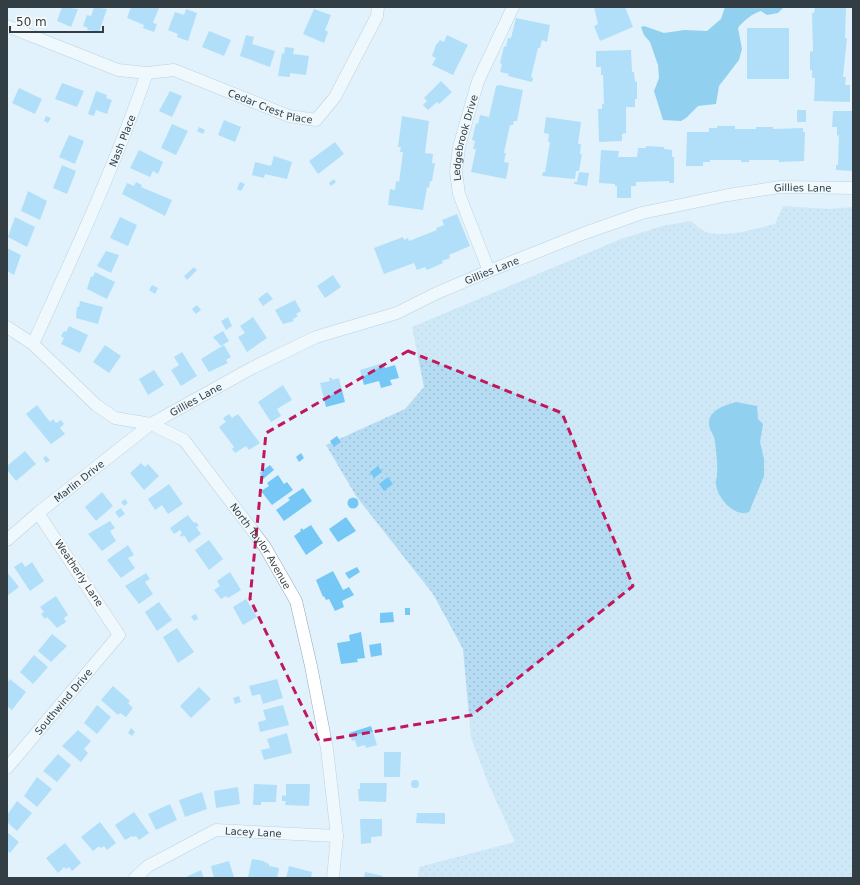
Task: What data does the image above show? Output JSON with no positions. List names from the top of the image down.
{
  "streets": {
    "street": [
      "Cedar Crest Place",
      "Ledgebrook Drive",
      "Nash Place",
      "Gillies Lane",
      "Marlin Drive",
      "North Taylor Avenue",
      "Weatherly Lane",
      "Southwind Drive",
      "Lacey Lane"
    ]
  },
  "crossings": [
    ["Cedar Crest Place", "Nash Place"],
    ["Ledgebrook Drive", "Gillies Lane"],
    ["Nash Place", "North Taylor Avenue"],
    ["Gillies Lane", "Marlin Drive"],
    ["Gillies Lane", "North Taylor Avenue"],
    ["Marlin Drive", "North Taylor Avenue"],
    ["Marlin Drive", "Weatherly Lane"],
    ["North Taylor Avenue", "Lacey Lane"],
    ["Weatherly Lane", "Southwind Drive"]
  ],
  "scale_bar": "50 m"
}
